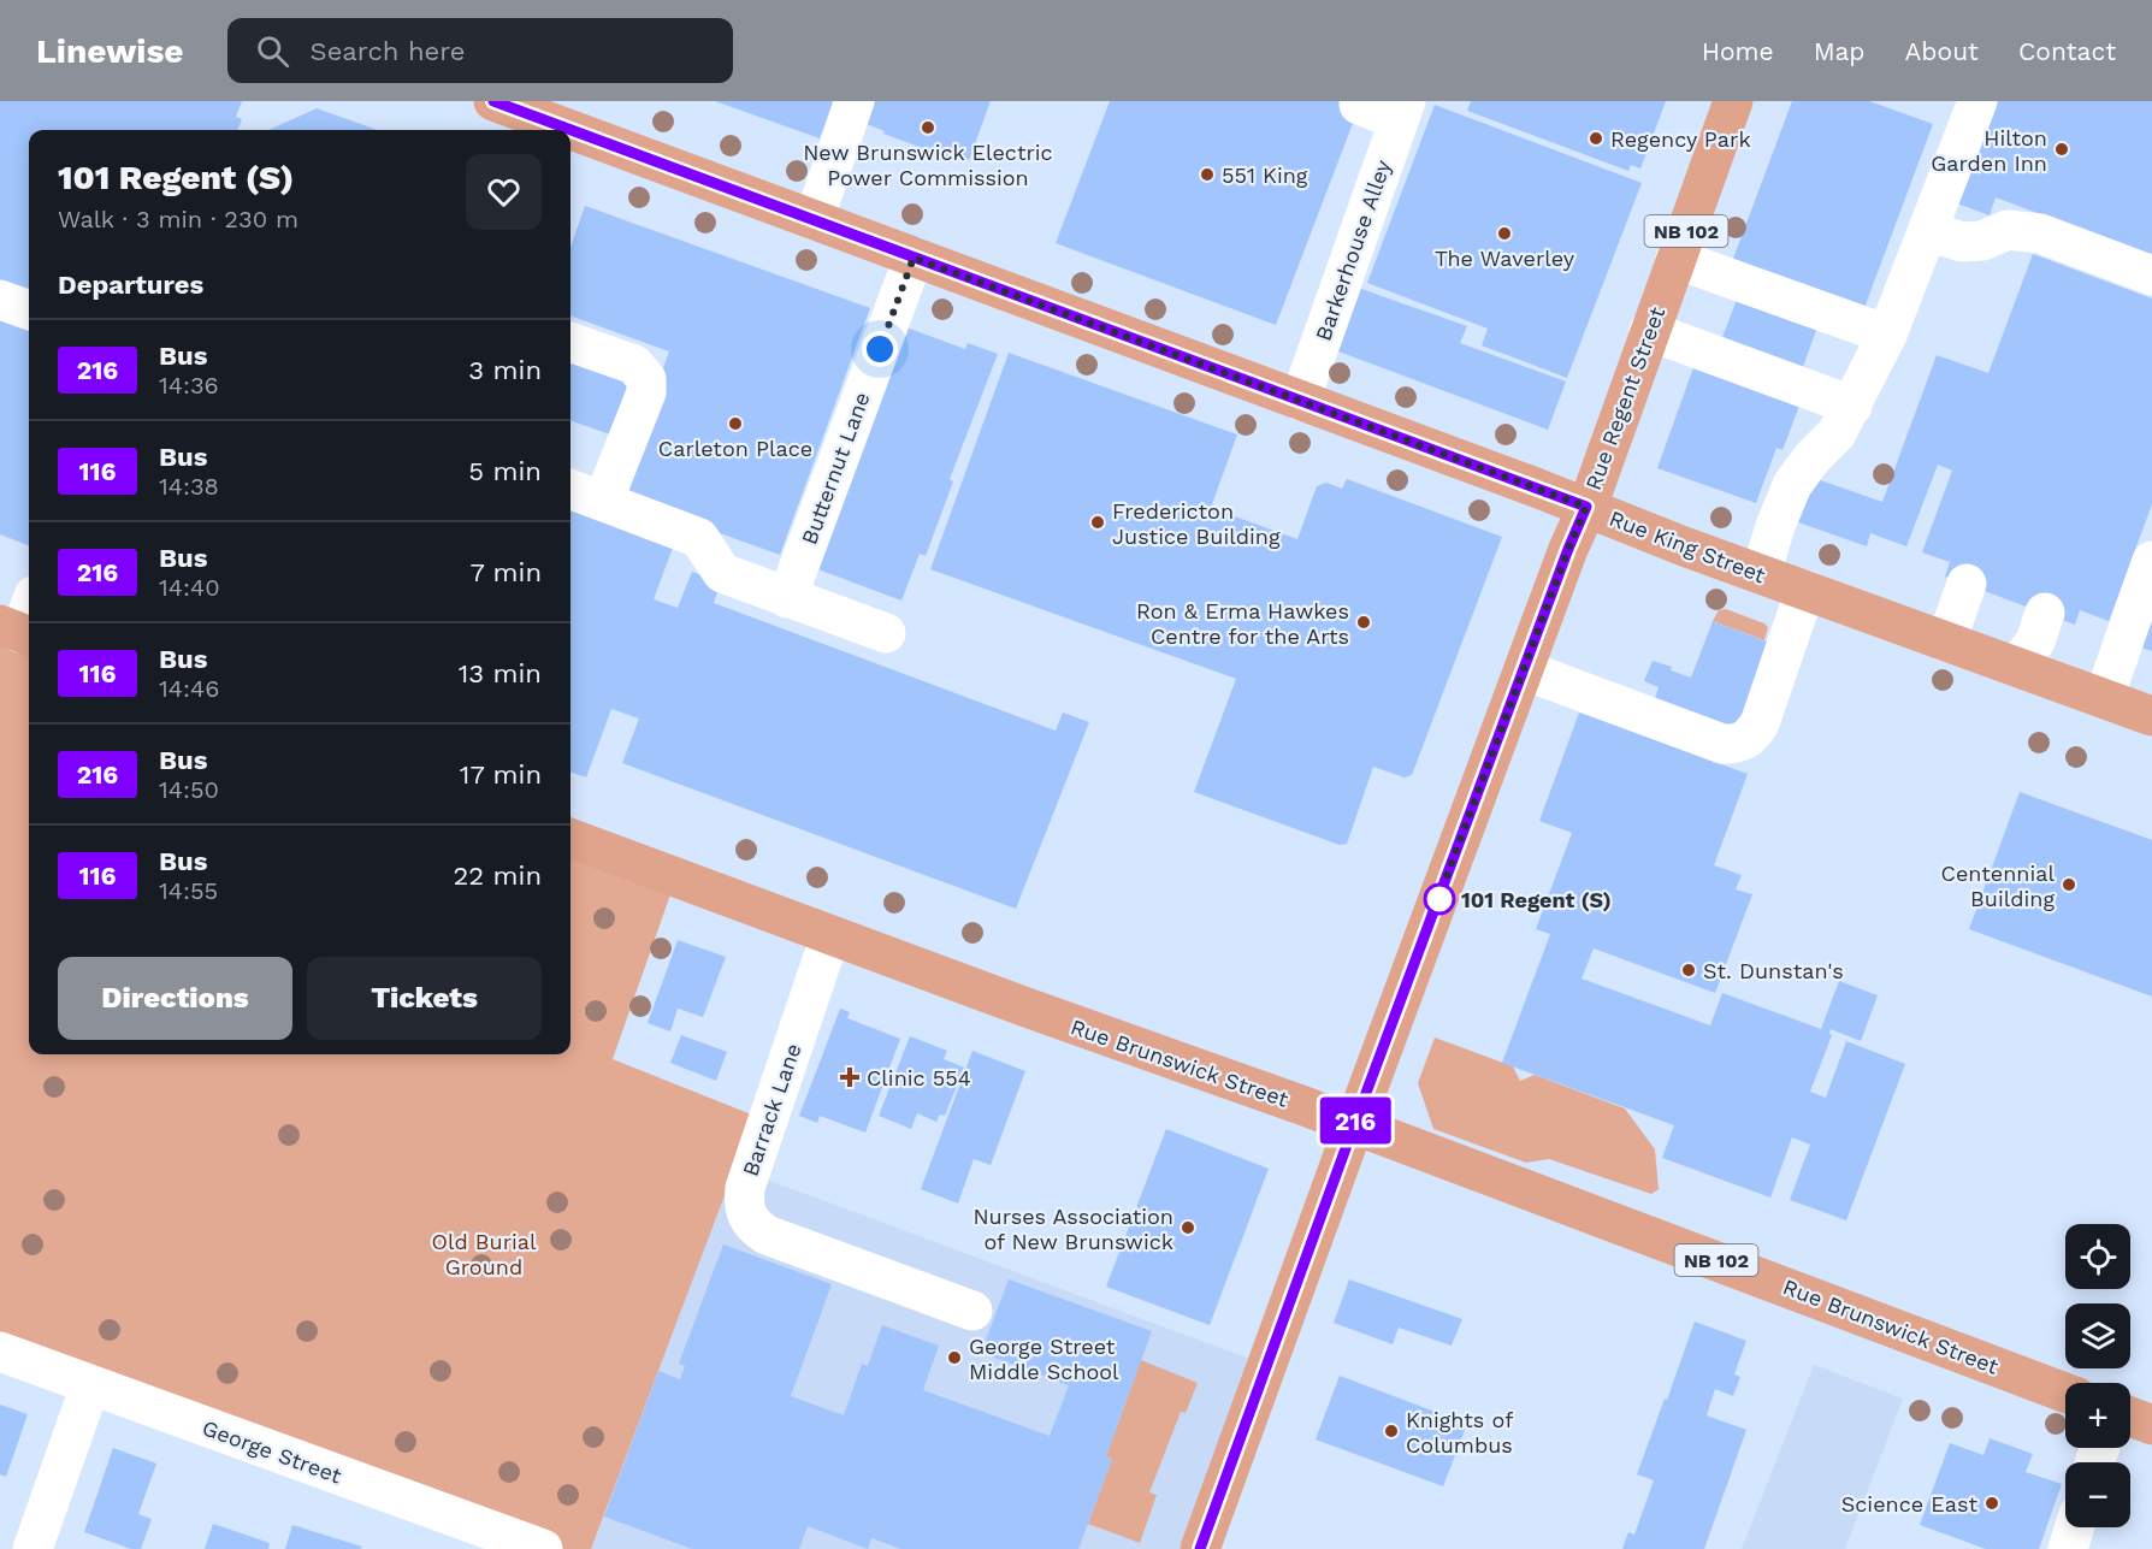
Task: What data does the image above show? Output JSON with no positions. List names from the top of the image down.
{
  "streets": {
    "main road": [
      "NB 102",
      "Rue Regent Street",
      "Rue King Street",
      "Rue Brunswick Street"
    ],
    "street": [
      "Barkerhouse Alley",
      "Butternut Lane",
      "Barrack Lane",
      "George Street"
    ]
  },
  "crossings": [
    ["Barkerhouse Alley", "Rue King Street"],
    ["Rue Regent Street", "Rue King Street"],
    ["Rue Regent Street", "Rue Brunswick Street"],
    ["Butternut Lane", "Rue King Street"],
    ["Rue Brunswick Street", "Barrack Lane"]
  ],
  "parks": ["Old Burial Ground"],
  "places": {
    "other": [
      "New Brunswick Electric Power Commission",
      "Regency Park",
      "Hilton Garden Inn",
      "551 King",
      "The Waverley",
      "Carleton Place",
      "Fredericton Justice Building",
      "Ron & Erma Hawkes Centre for the Arts",
      "Centennial Building",
      "101 Regent (S)",
      "St. Dunstan's",
      "Nurses Association of New Brunswick",
      "George Street Middle School",
      "Knights of Columbus",
      "Science East"
    ],
    "health": ["Clinic 554"]
  },
  "lines": ["bus line 216"],
  "page": {
    "header": "Linewise",
    "search": "Search here",
    "nav": [
      "Home",
      "Map",
      "About",
      "Contact"
    ],
    "on_map": "216",
    "heading": [
      ["101 Regent (S)", "Walk · 3 min · 230 m"],
      "Departures"
    ],
    "list": [
      {
        "mark": "216",
        "name": "Bus",
        "note": "14:36",
        "value": "3 min"
      },
      {
        "mark": "116",
        "name": "Bus",
        "note": "14:38",
        "value": "5 min"
      },
      {
        "mark": "216",
        "name": "Bus",
        "note": "14:40",
        "value": "7 min"
      },
      {
        "mark": "116",
        "name": "Bus",
        "note": "14:46",
        "value": "13 min"
      },
      {
        "mark": "216",
        "name": "Bus",
        "note": "14:50",
        "value": "17 min"
      },
      {
        "mark": "116",
        "name": "Bus",
        "note": "14:55",
        "value": "22 min"
      }
    ],
    "buttons": ["Directions", "Tickets"],
    "map_buttons": ["+", "−"]
  }
}
